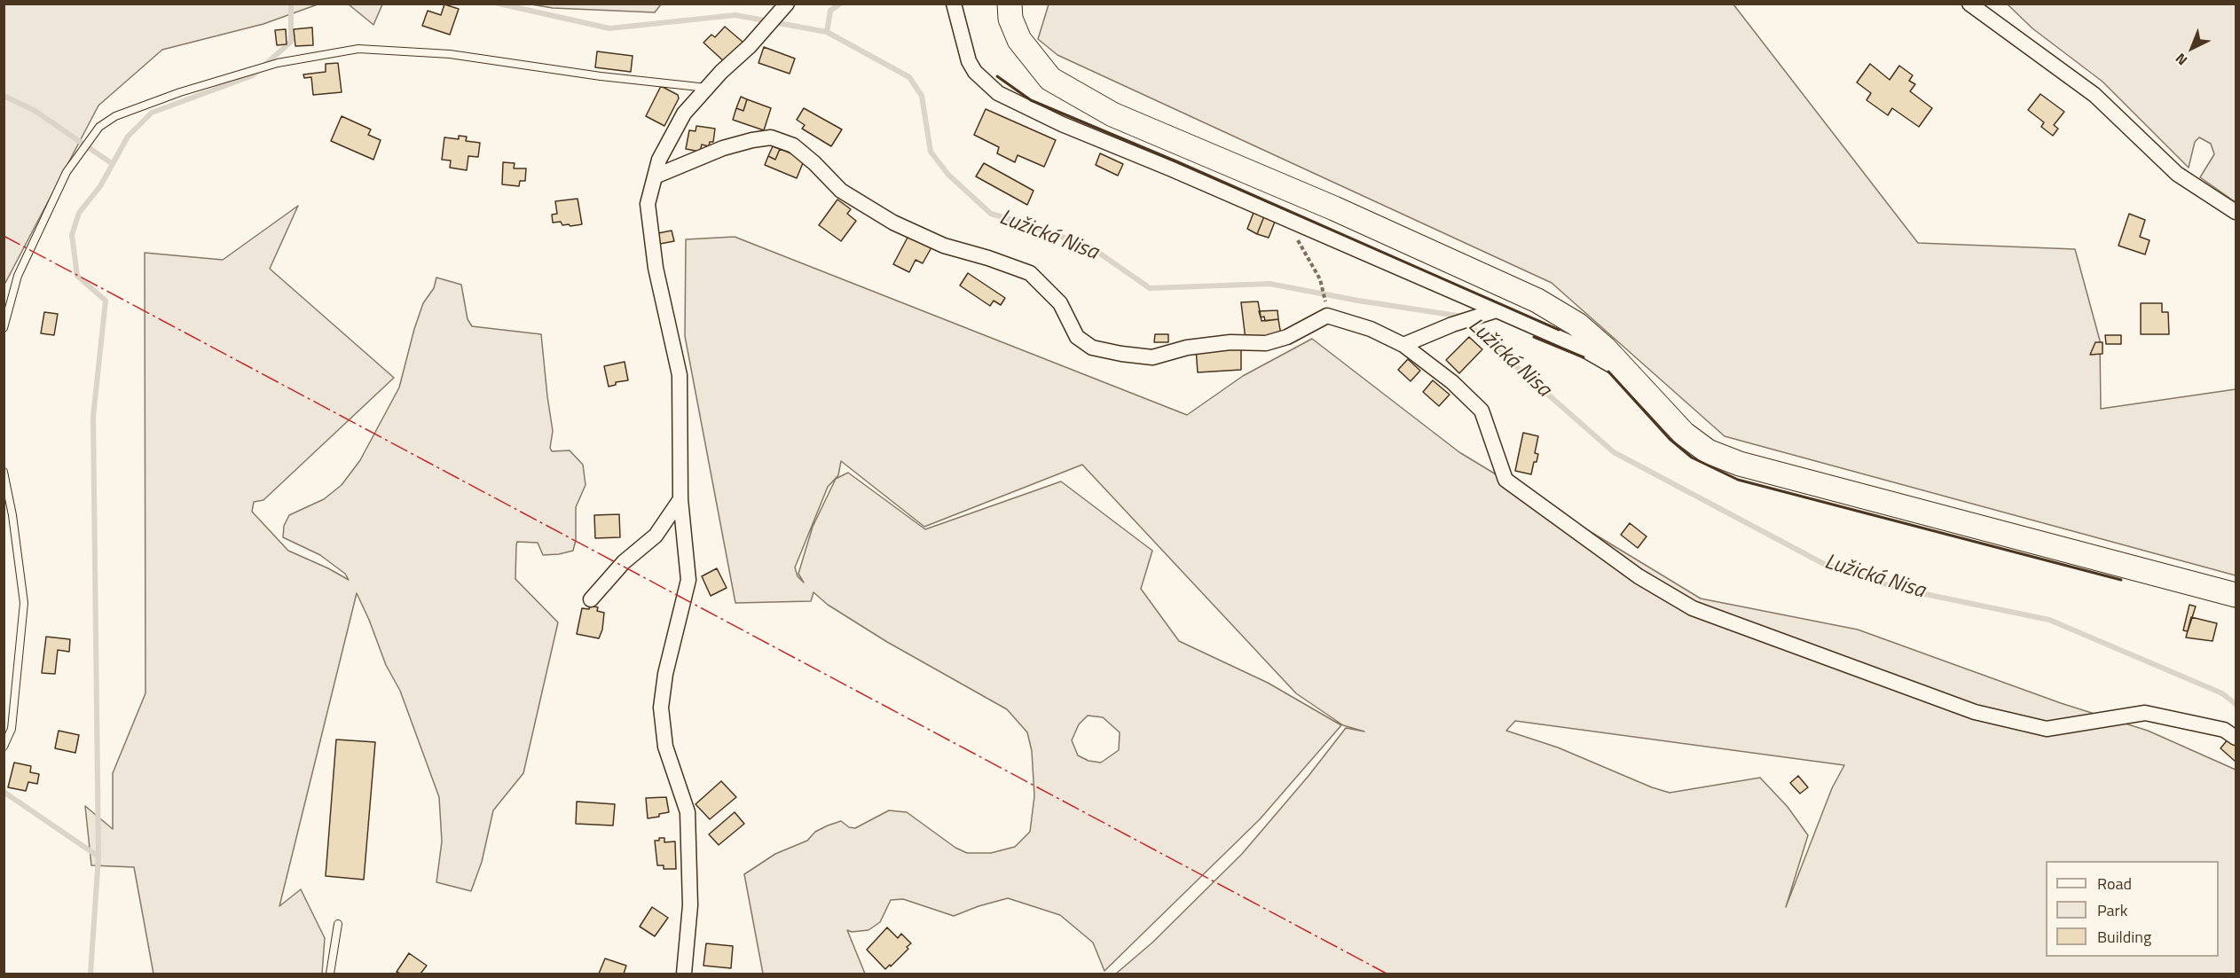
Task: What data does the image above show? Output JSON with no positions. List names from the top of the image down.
{
  "water": ["Lužická Nisa"],
  "legend": ["Road", "Park", "Building"],
  "north": "bottom left"
}
